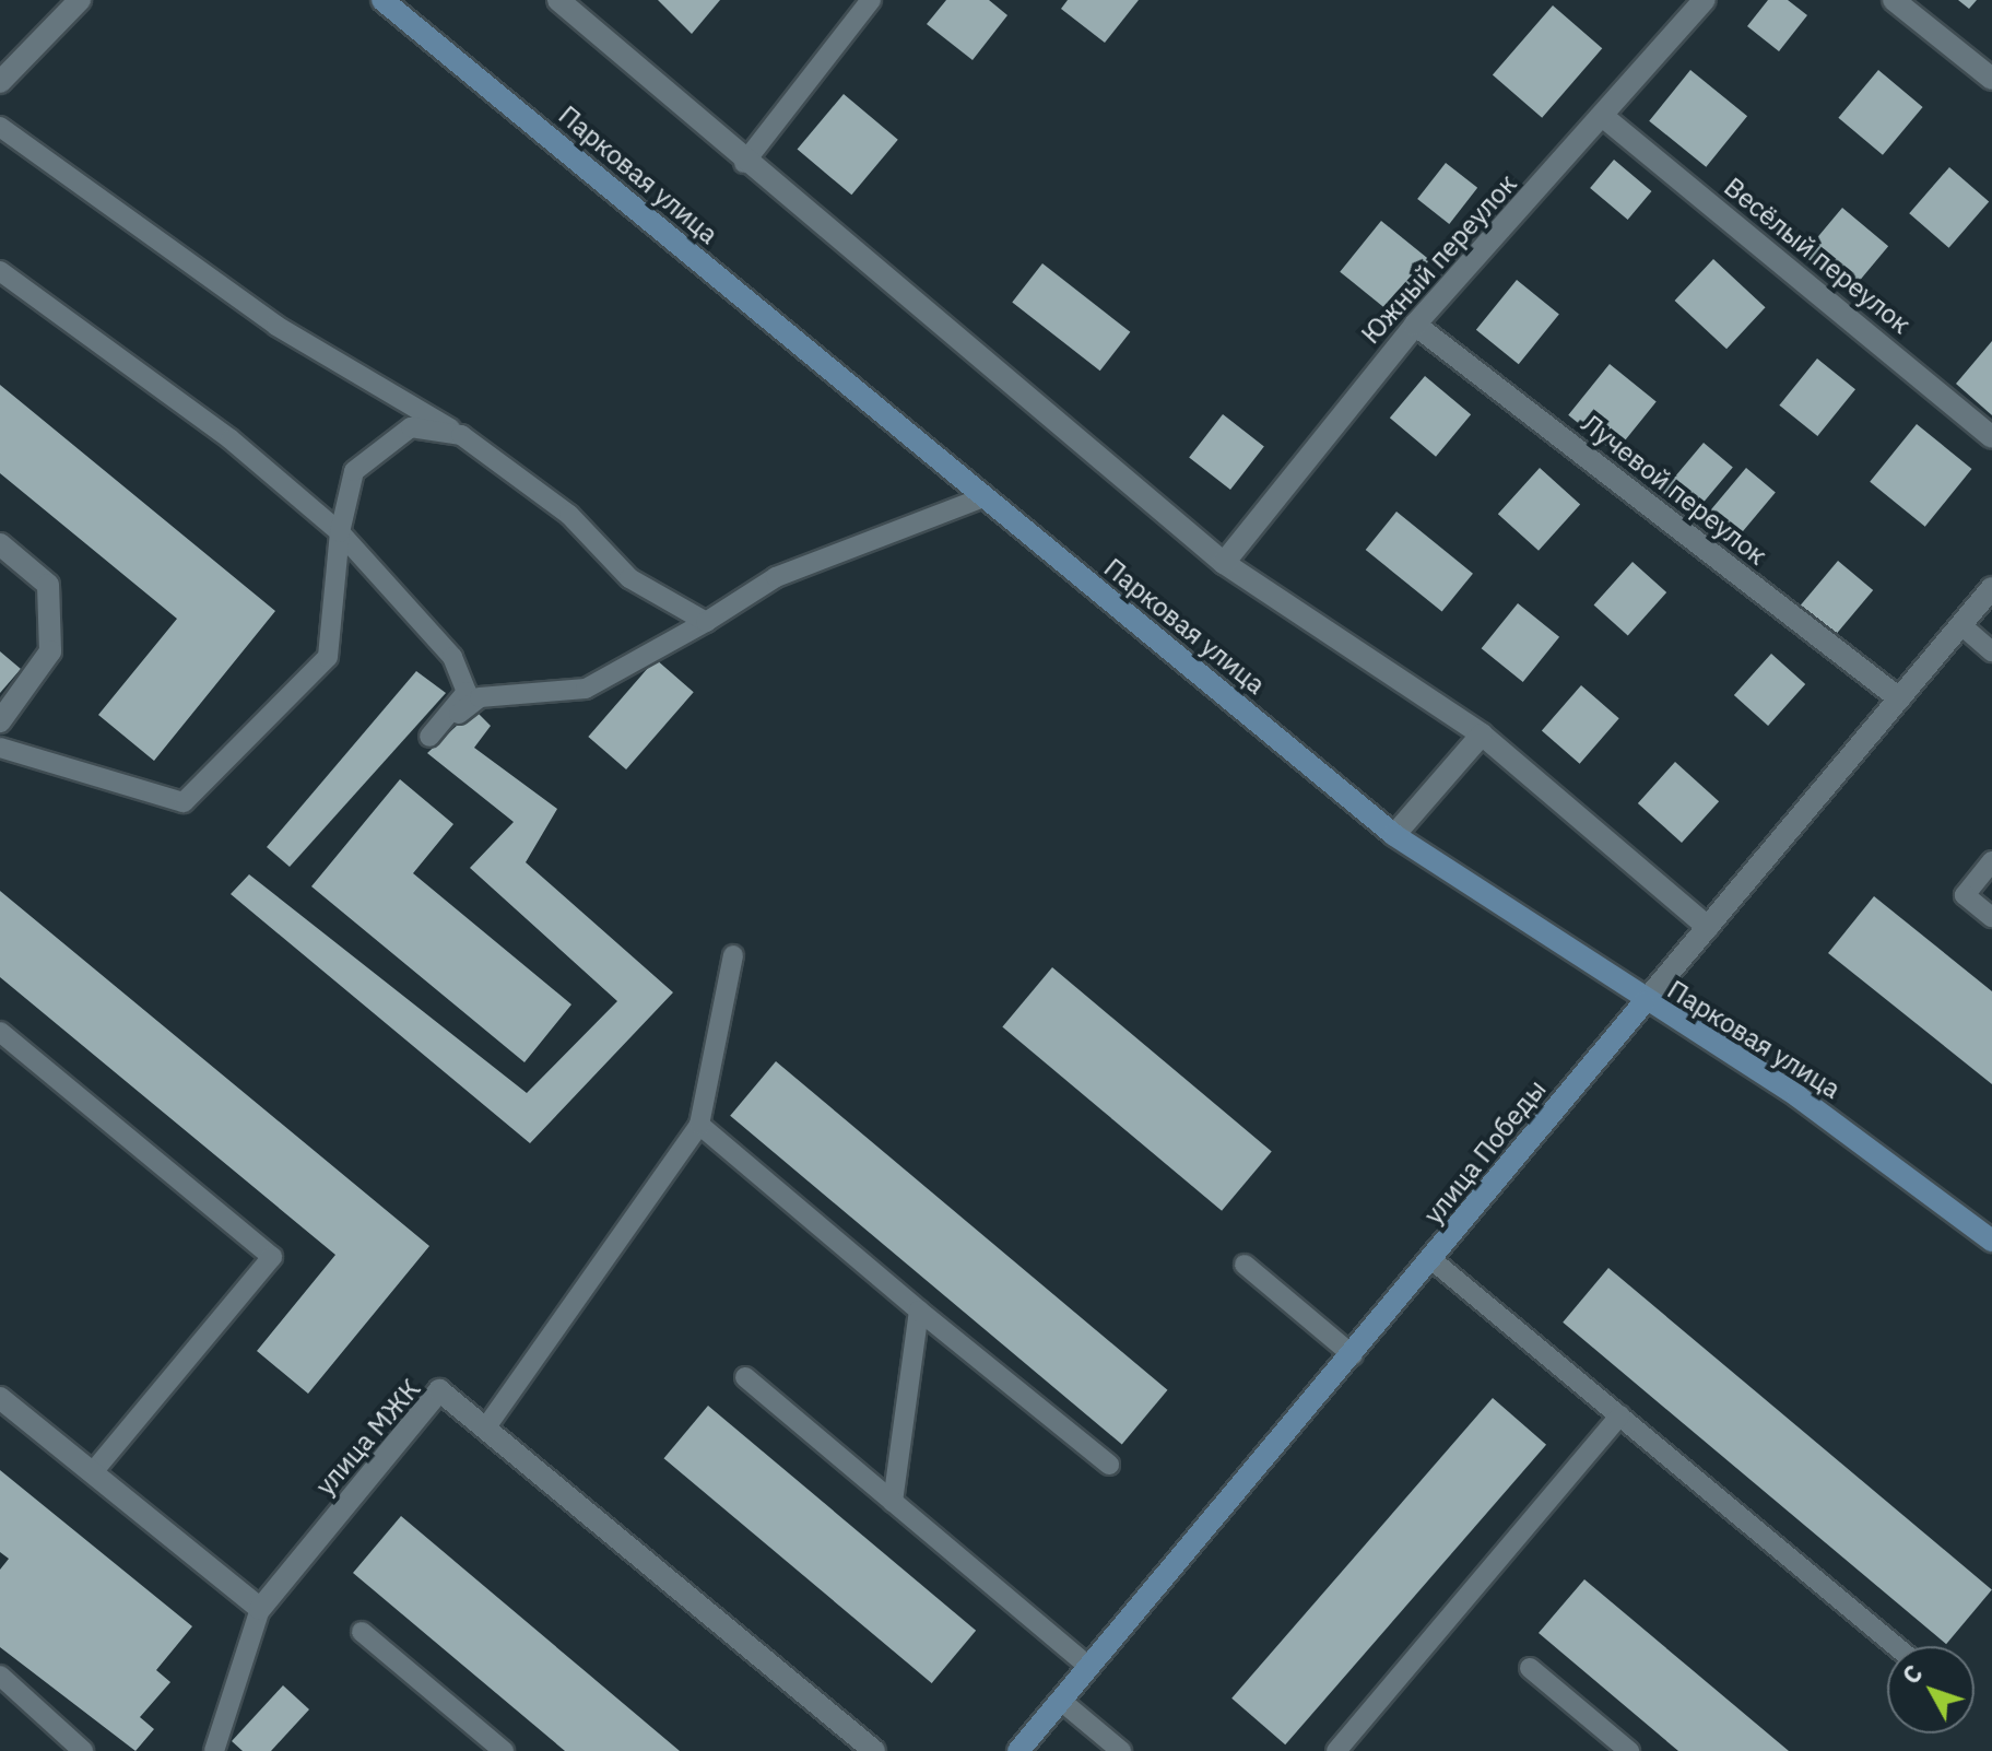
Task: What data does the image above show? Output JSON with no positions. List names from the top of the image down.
{
  "streets": {
    "street": [
      "Парковая улица",
      "Весёлый переулок",
      "Южный переулок",
      "Лучевой переулок",
      "улица Победы",
      "улица МЖК"
    ]
  },
  "crossings": [
    ["Парковая улица", "улица Победы"],
    ["Весёлый переулок", "Южный переулок"],
    ["Южный переулок", "Лучевой переулок"],
    ["Лучевой переулок", "улица Победы"]
  ],
  "north": "top left"
}
